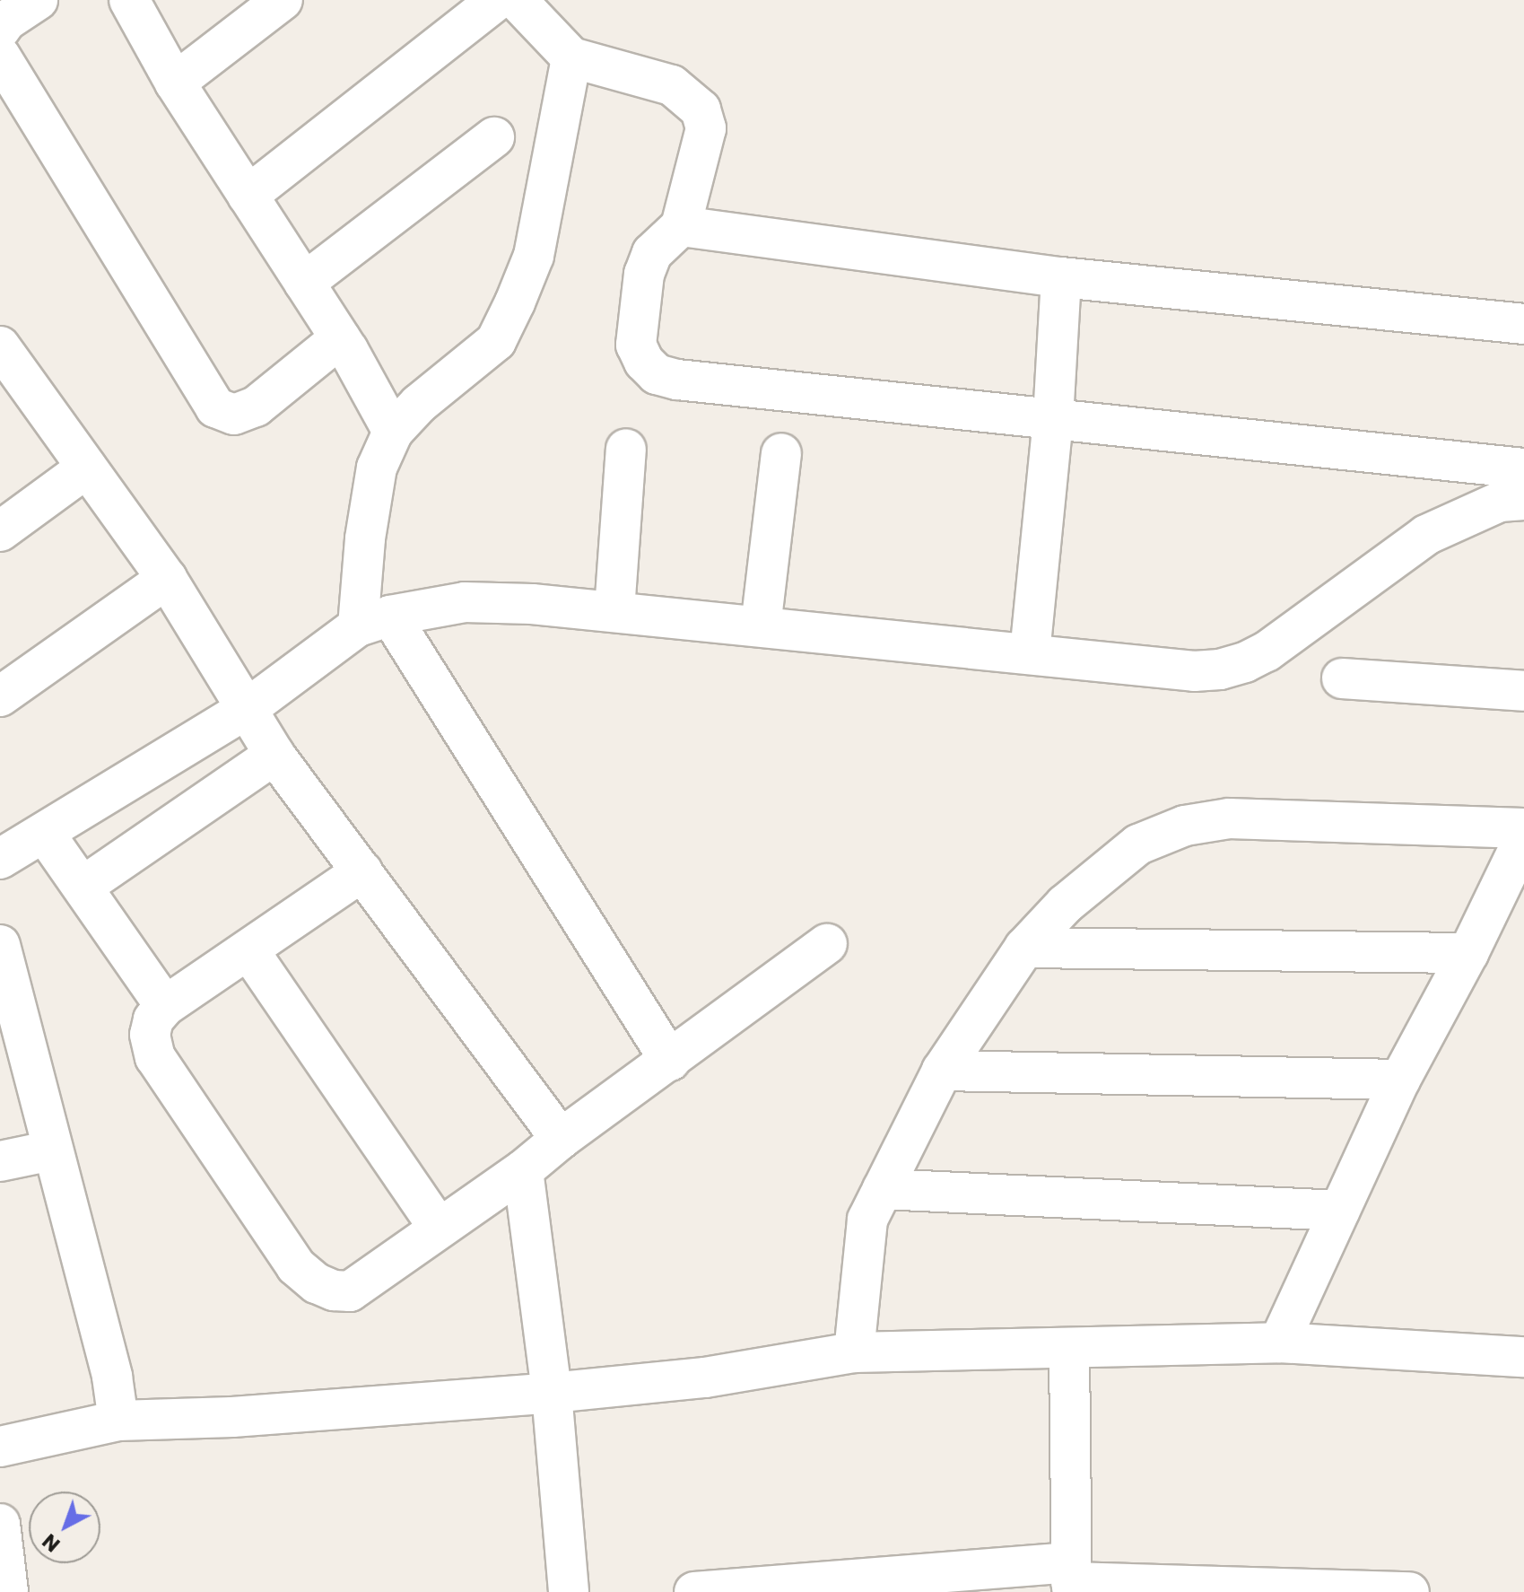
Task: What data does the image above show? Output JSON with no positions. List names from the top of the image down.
{
  "north": "bottom left"
}
